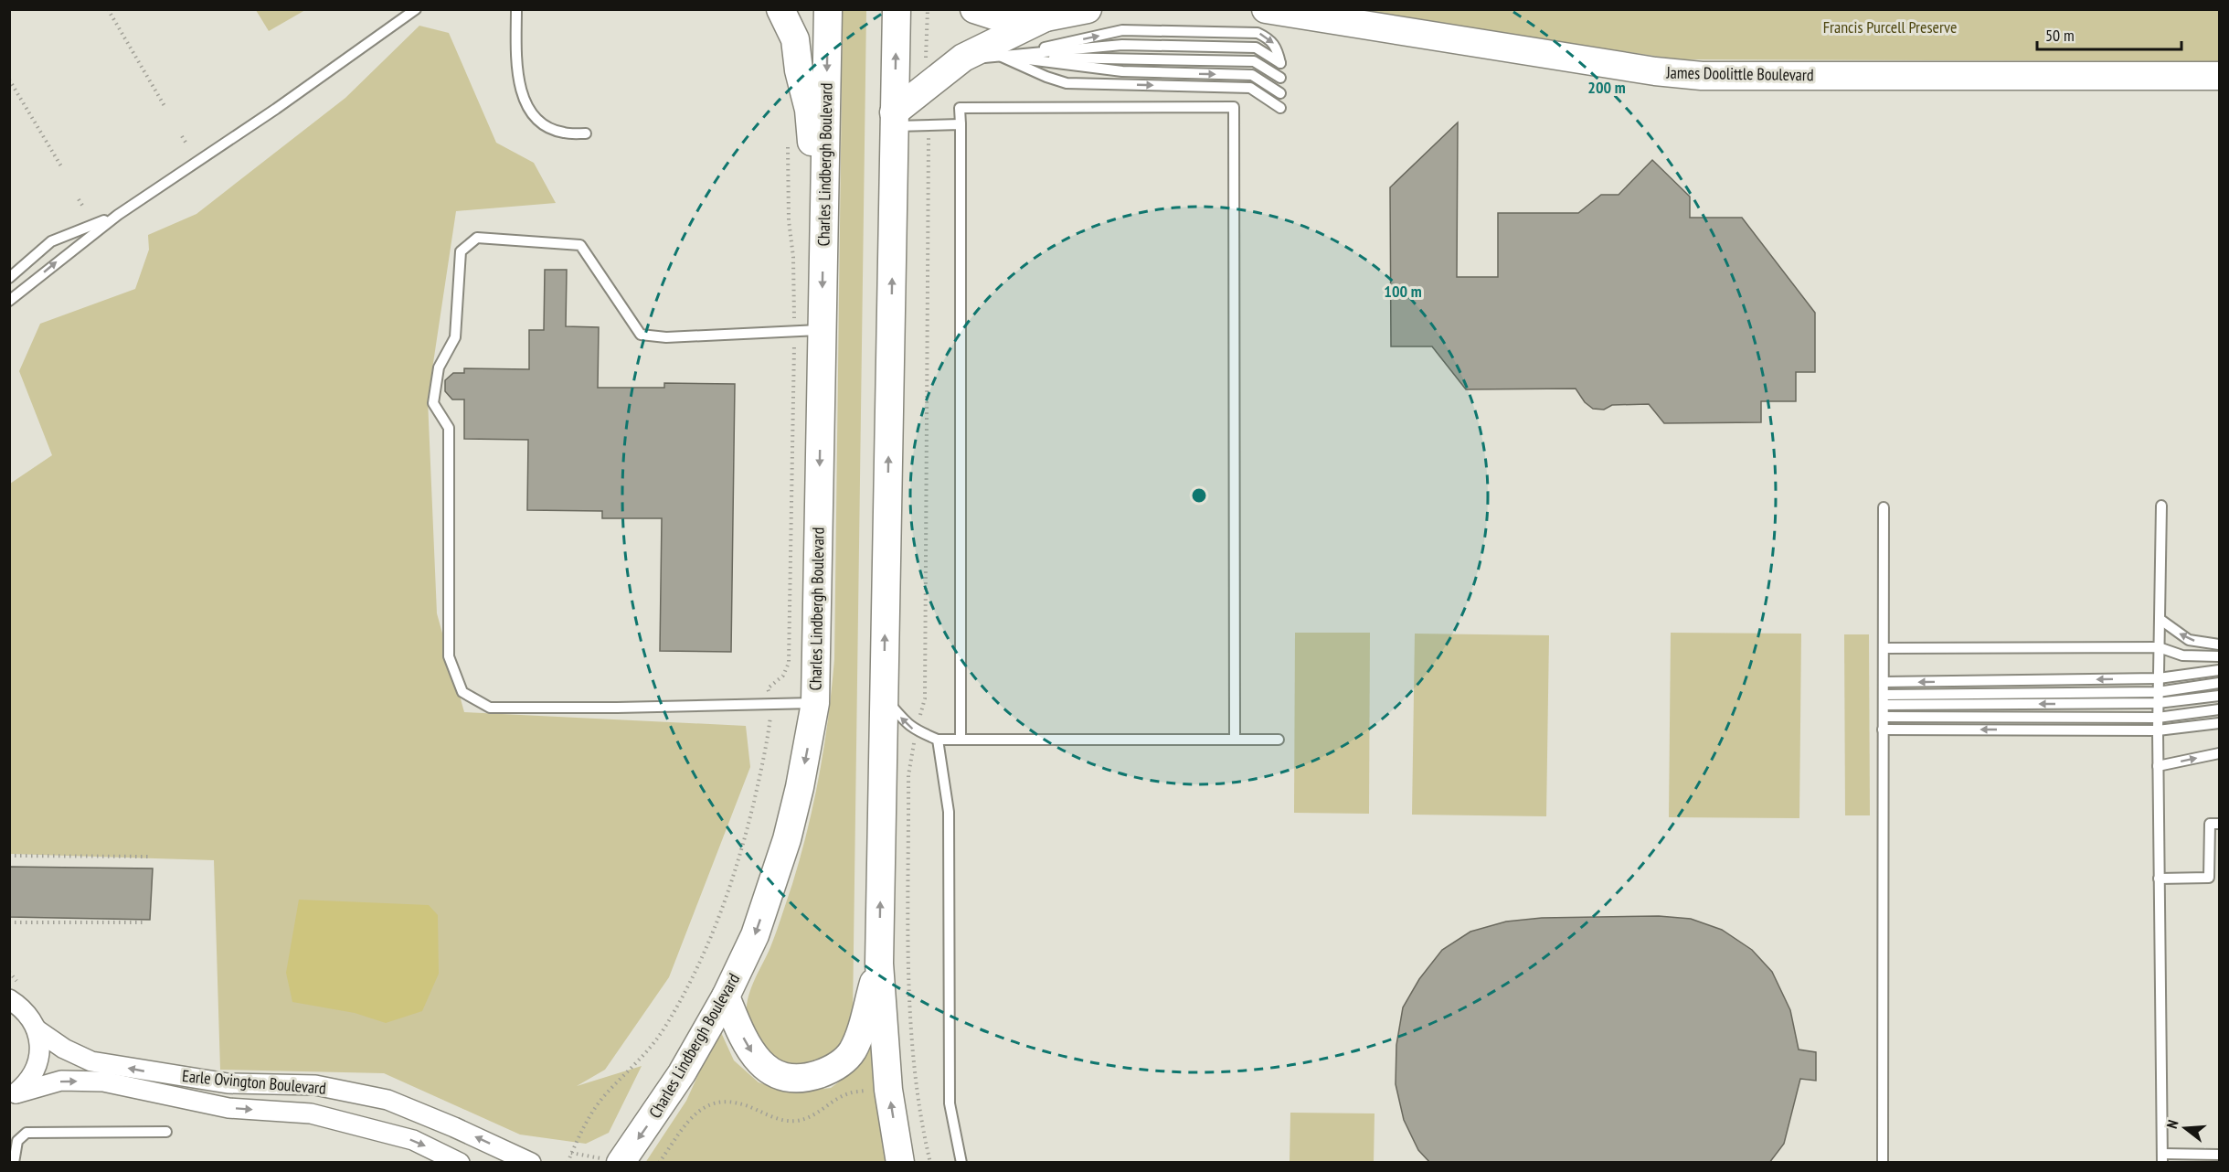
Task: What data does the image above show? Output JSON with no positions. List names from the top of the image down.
{
  "streets": {
    "main road": ["James Doolittle Boulevard", "Charles Lindbergh Boulevard"],
    "street": ["Earle Ovington Boulevard"]
  },
  "parks": ["Francis Purcell Preserve"],
  "scale_bar": "50 m",
  "north": "left",
  "rings": ["200 m", "100 m"]
}
